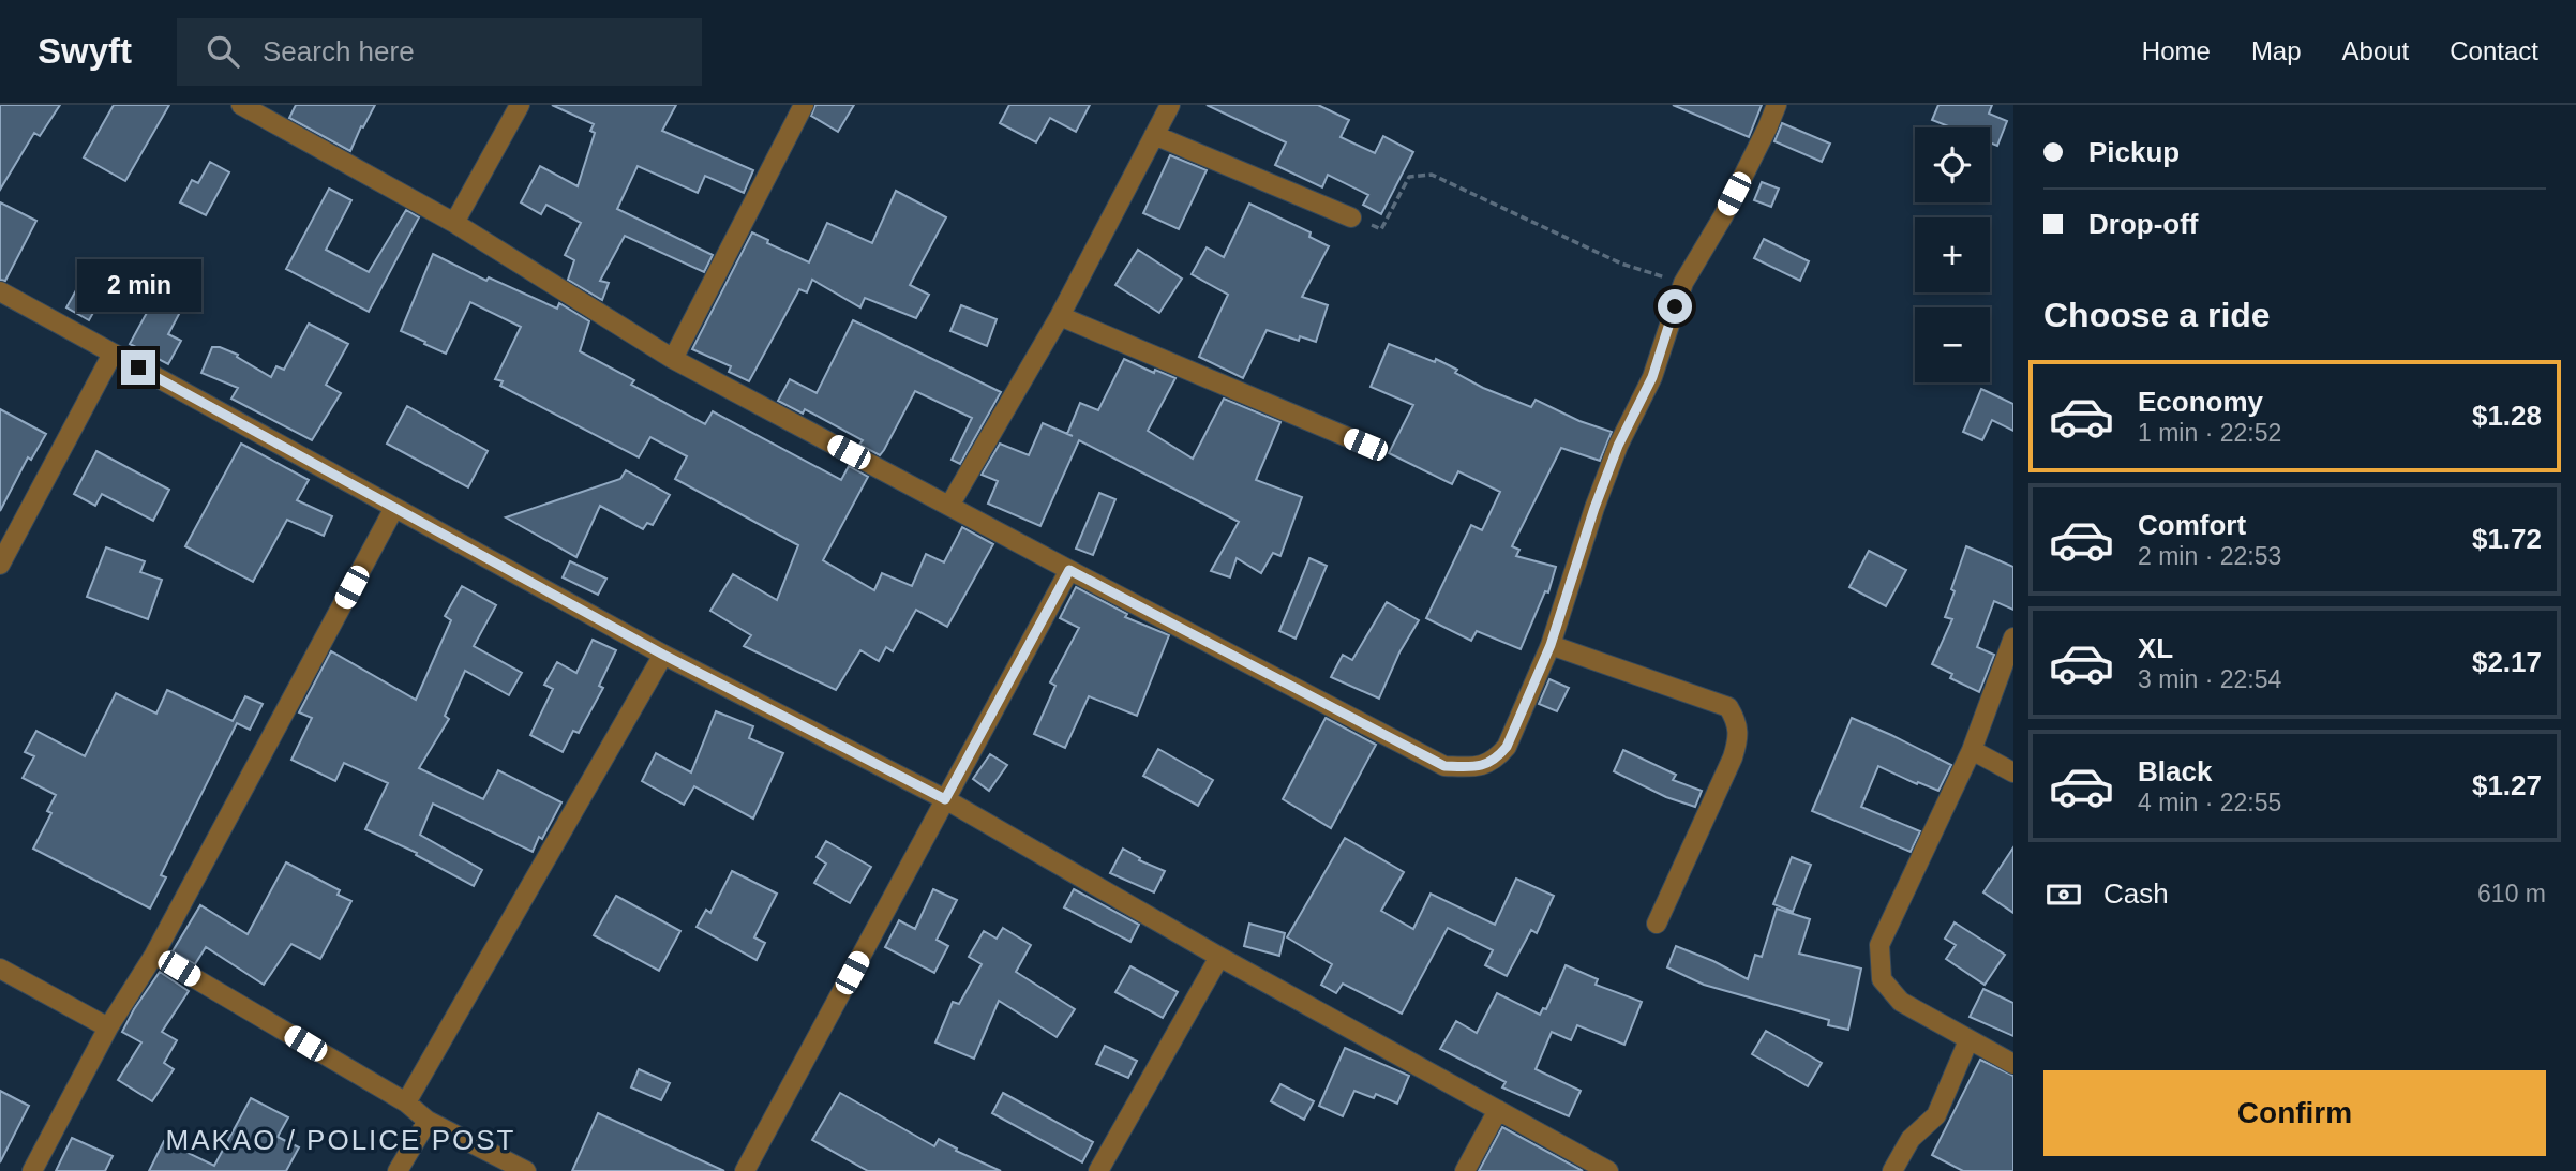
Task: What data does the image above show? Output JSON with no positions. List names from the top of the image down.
{
  "districts": ["MAKAO / POLICE POST"],
  "page": {
    "header": "Swyft",
    "search": "Search here",
    "nav": [
      "Home",
      "Map",
      "About",
      "Contact"
    ],
    "banner": ["Pickup", "Drop-off"],
    "map_buttons": ["+", "−"],
    "bubble": "2 min",
    "heading": "Choose a ride",
    "list": [
      {
        "name": "Economy",
        "note": "1 min · 22:52",
        "value": "$1.28"
      },
      {
        "name": "Comfort",
        "note": "2 min · 22:53",
        "value": "$1.72"
      },
      {
        "name": "XL",
        "note": "3 min · 22:54",
        "value": "$2.17"
      },
      {
        "name": "Black",
        "note": "4 min · 22:55",
        "value": "$1.27"
      }
    ],
    "pay": ["Cash", "610 m"],
    "buttons": "Confirm"
  }
}
